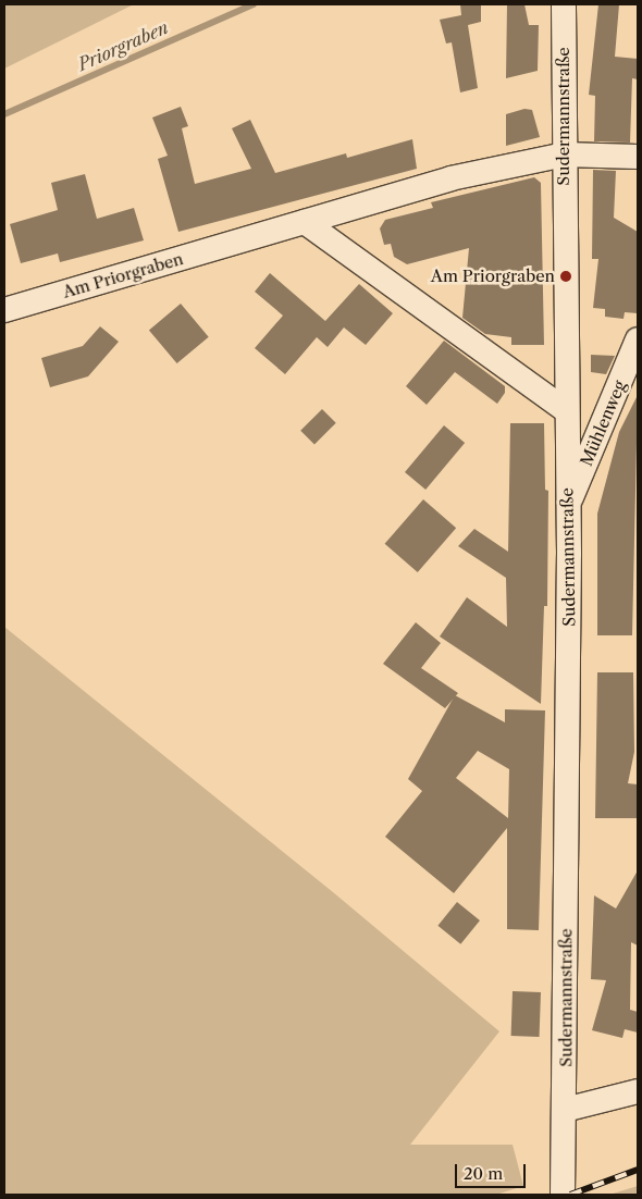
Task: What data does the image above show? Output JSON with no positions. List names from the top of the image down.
{
  "streets": {
    "street": ["Sudermannstraße", "Am Priorgraben", "Mühlenweg"]
  },
  "crossings": [
    ["Sudermannstraße", "Am Priorgraben"],
    ["Sudermannstraße", "Mühlenweg"]
  ],
  "water": ["Priorgraben"],
  "places": ["Am Priorgraben"],
  "scale_bar": "20 m"
}
